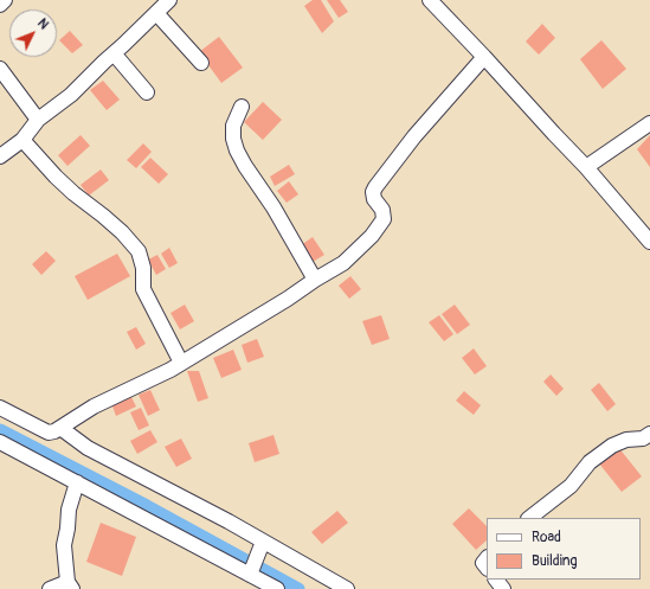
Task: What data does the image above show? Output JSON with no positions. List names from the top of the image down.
{
  "legend": ["Road", "Building"],
  "north": "top right"
}
